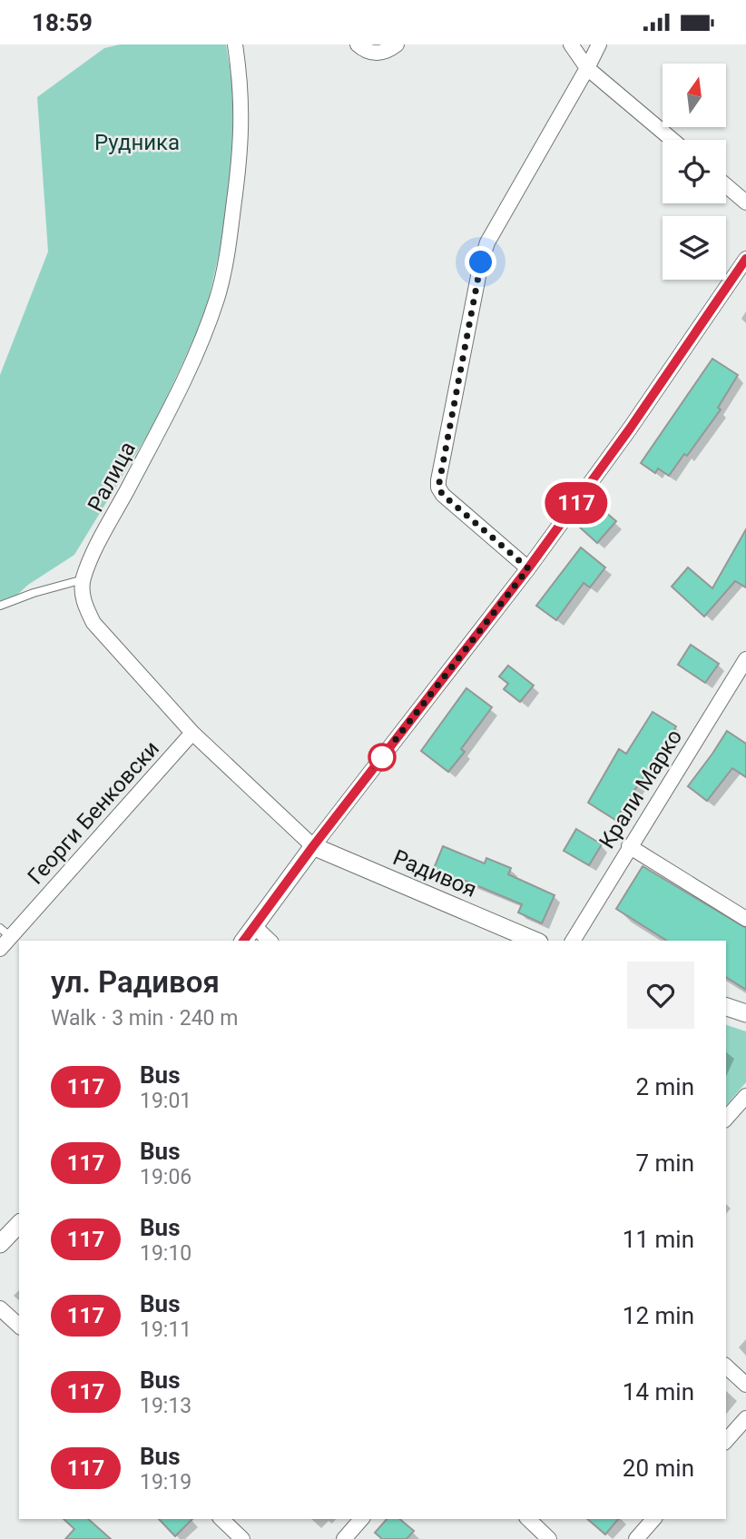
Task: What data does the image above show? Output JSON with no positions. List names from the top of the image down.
{
  "streets": {
    "street": [
      "Ралица",
      "Крали Марко",
      "Георги Бенковски",
      "Радивоя"
    ]
  },
  "parks": ["Рудника"],
  "lines": ["bus line 117"],
  "north": "top",
  "page": {
    "status": "18:59",
    "on_map": "117",
    "heading": ["ул. Радивоя", "Walk · 3 min · 240 m"],
    "list": [
      {
        "mark": "117",
        "name": "Bus",
        "note": "19:01",
        "value": "2 min"
      },
      {
        "mark": "117",
        "name": "Bus",
        "note": "19:06",
        "value": "7 min"
      },
      {
        "mark": "117",
        "name": "Bus",
        "note": "19:10",
        "value": "11 min"
      },
      {
        "mark": "117",
        "name": "Bus",
        "note": "19:11",
        "value": "12 min"
      },
      {
        "mark": "117",
        "name": "Bus",
        "note": "19:13",
        "value": "14 min"
      },
      {
        "mark": "117",
        "name": "Bus",
        "note": "19:19",
        "value": "20 min"
      }
    ]
  }
}
